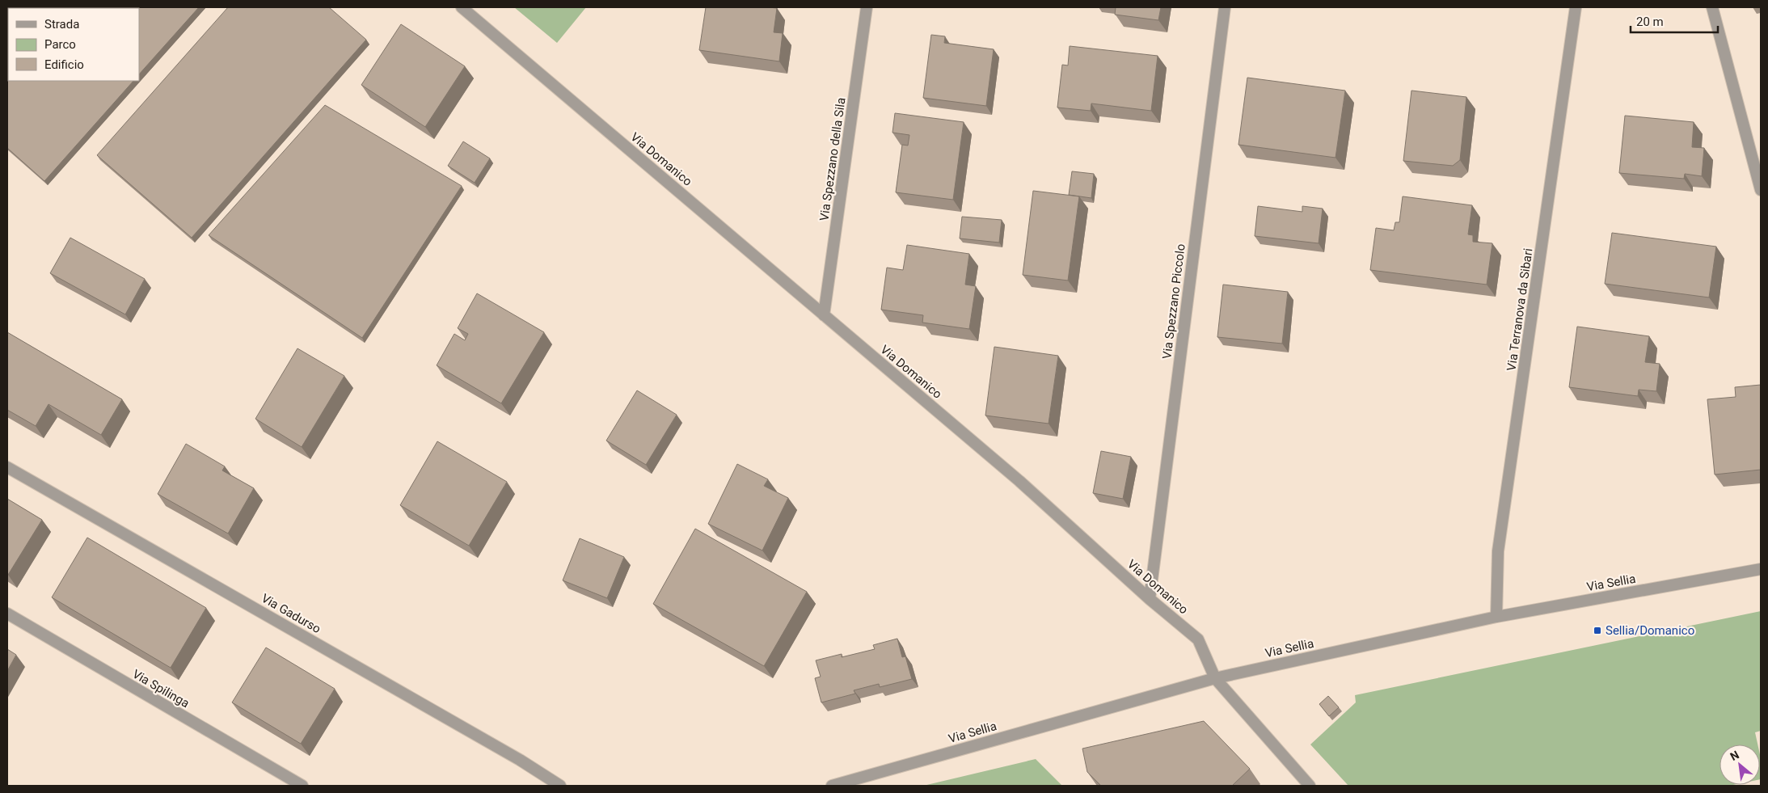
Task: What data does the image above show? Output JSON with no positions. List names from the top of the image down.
{
  "streets": {
    "street": [
      "Via Domanico",
      "Via Spezzano della Sila",
      "Via Spezzano Piccolo",
      "Via Terranova da Sibari",
      "Via Sellia",
      "Via Gadurso",
      "Via Spilinga"
    ]
  },
  "crossings": [
    ["Via Domanico", "Via Spezzano della Sila"],
    ["Via Domanico", "Via Spezzano Piccolo"],
    ["Via Domanico", "Via Sellia"],
    ["Via Terranova da Sibari", "Via Sellia"]
  ],
  "places": {
    "transit": ["Sellia/Domanico"]
  },
  "legend": ["Strada", "Parco", "Edificio"],
  "scale_bar": "20 m",
  "north": "top left"
}
